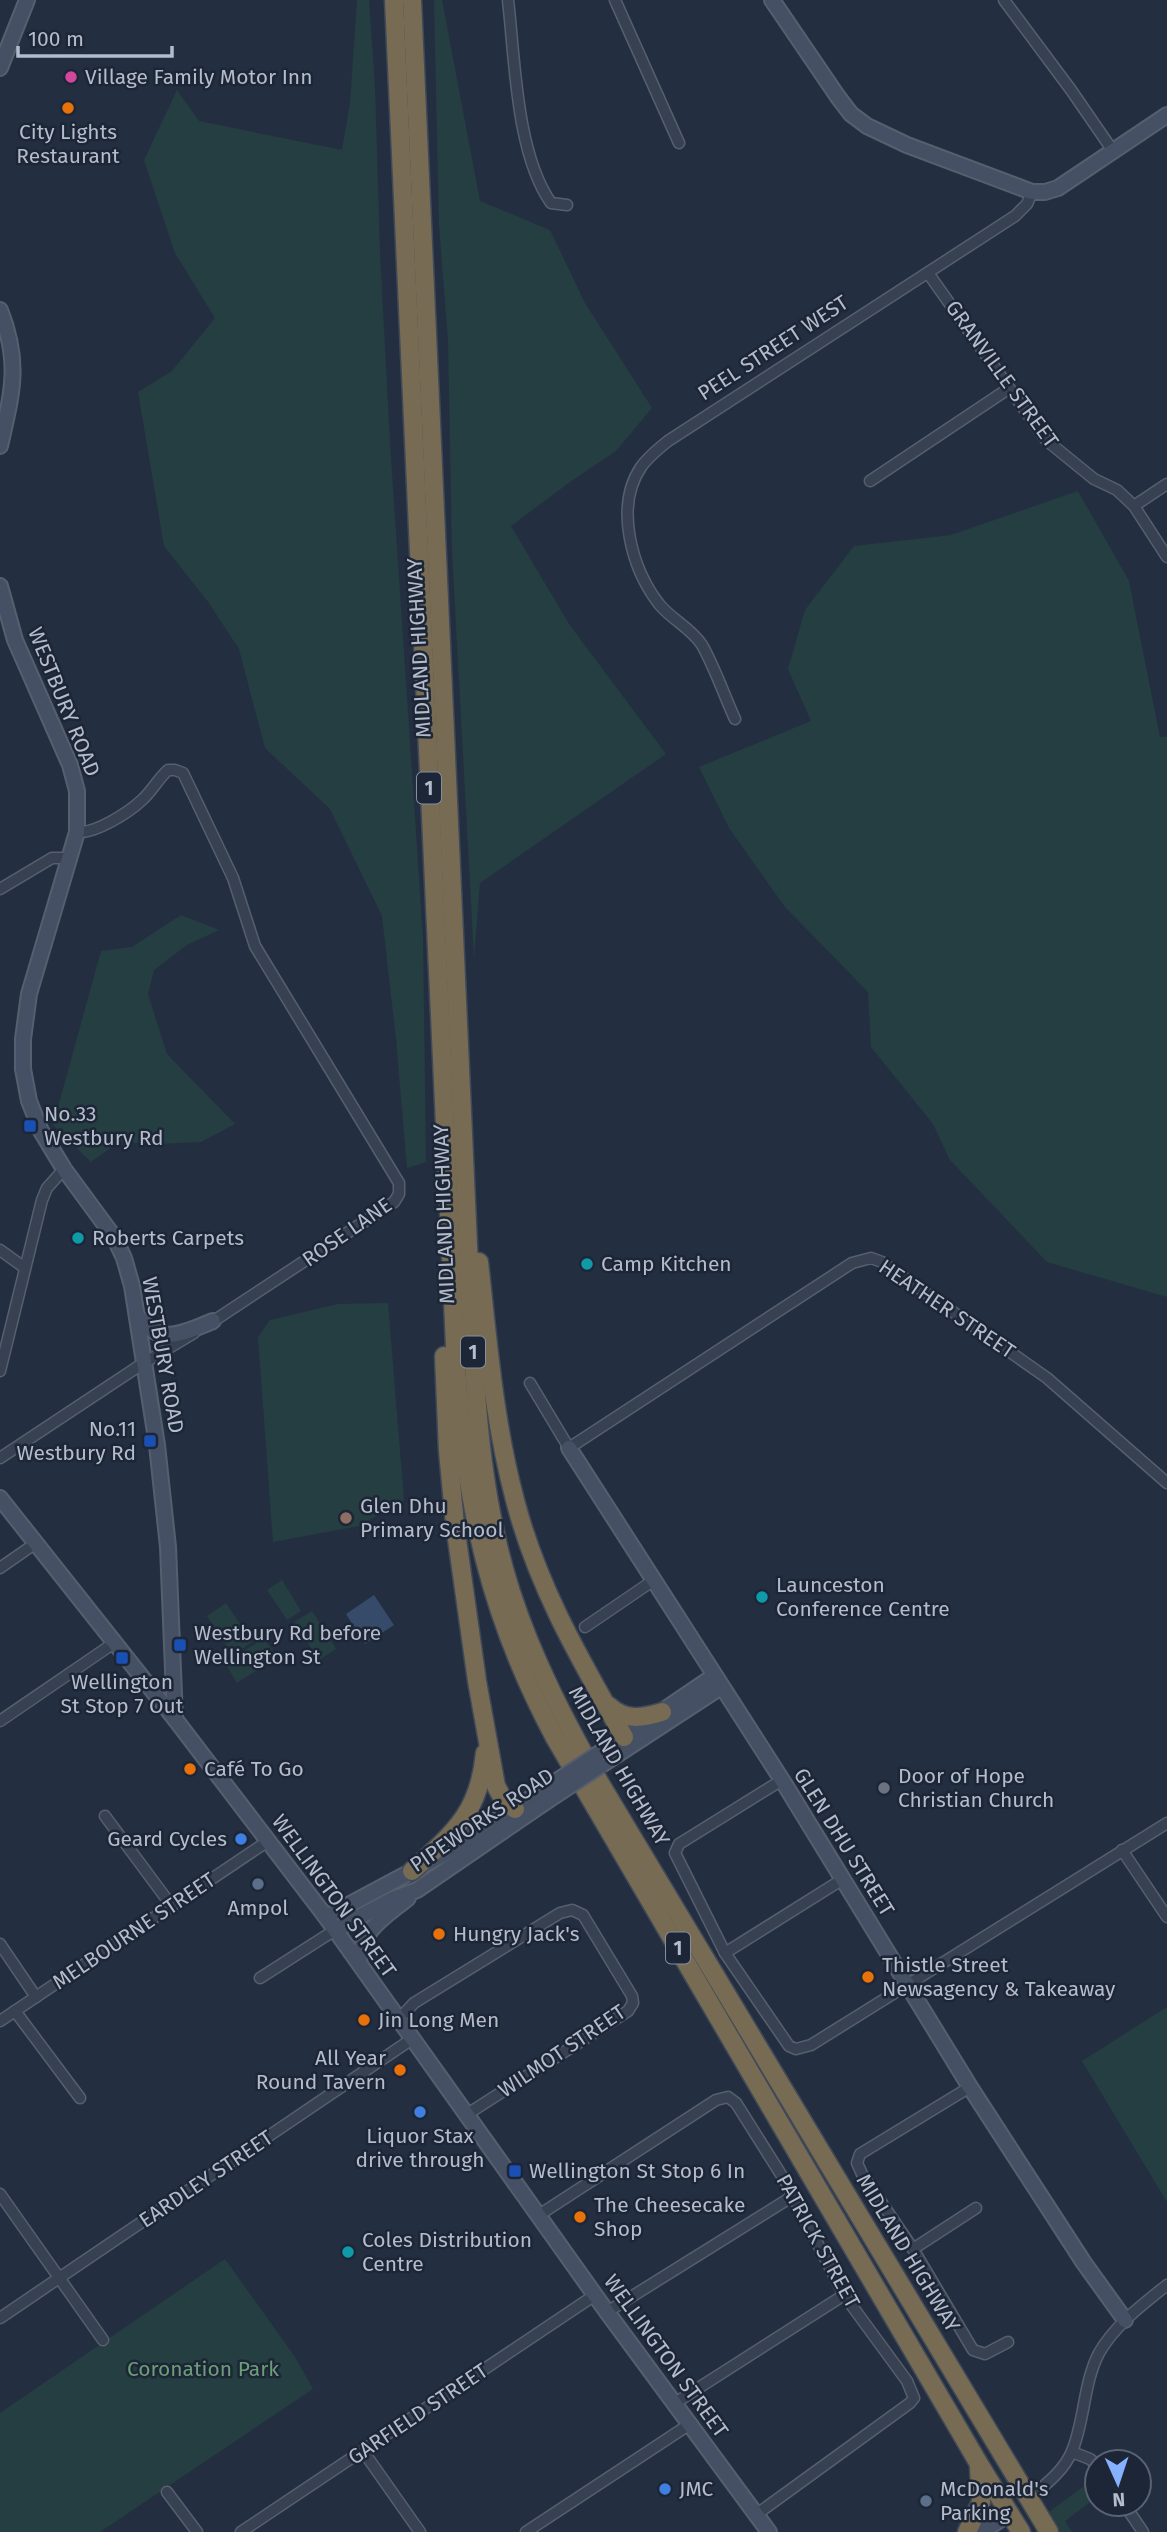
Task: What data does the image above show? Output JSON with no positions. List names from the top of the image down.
{
  "streets": {
    "highway": ["MIDLAND HIGHWAY", "1"],
    "main road": [
      "WESTBURY ROAD",
      "PIPEWORKS ROAD",
      "GLEN DHU STREET",
      "WELLINGTON STREET"
    ],
    "street": [
      "PEEL STREET WEST",
      "GRANVILLE STREET",
      "ROSE LANE",
      "HEATHER STREET",
      "MELBOURNE STREET",
      "WILMOT STREET",
      "EARDLEY STREET",
      "PATRICK STREET",
      "GARFIELD STREET"
    ]
  },
  "crossings": [
    ["PEEL STREET WEST", "GRANVILLE STREET"],
    ["WESTBURY ROAD", "ROSE LANE"],
    ["WESTBURY ROAD", "WELLINGTON STREET"],
    ["HEATHER STREET", "GLEN DHU STREET"],
    ["PIPEWORKS ROAD", "GLEN DHU STREET"],
    ["PIPEWORKS ROAD", "WELLINGTON STREET"],
    ["WELLINGTON STREET", "MELBOURNE STREET"],
    ["WELLINGTON STREET", "WILMOT STREET"],
    ["WELLINGTON STREET", "EARDLEY STREET"],
    ["WELLINGTON STREET", "PATRICK STREET"],
    ["WELLINGTON STREET", "GARFIELD STREET"]
  ],
  "parks": ["Coronation Park"],
  "places": {
    "other": [
      "Village Family Motor Inn",
      "City Lights Restaurant",
      "Roberts Carpets",
      "Camp Kitchen",
      "Glen Dhu Primary School",
      "Launceston Conference Centre",
      "Café To Go",
      "Door of Hope Christian Church",
      "Geard Cycles",
      "Ampol",
      "Hungry Jack's",
      "Thistle Street Newsagency & Takeaway",
      "Jin Long Men",
      "All Year Round Tavern",
      "Liquor Stax drive through",
      "The Cheesecake Shop",
      "Coles Distribution Centre",
      "JMC",
      "McDonald's Parking"
    ],
    "transit": [
      "No.33 Westbury Rd",
      "No.11 Westbury Rd",
      "Westbury Rd before Wellington St",
      "Wellington St Stop 7 Out",
      "Wellington St Stop 6 In"
    ]
  },
  "scale_bar": "100 m",
  "north": "bottom"
}
